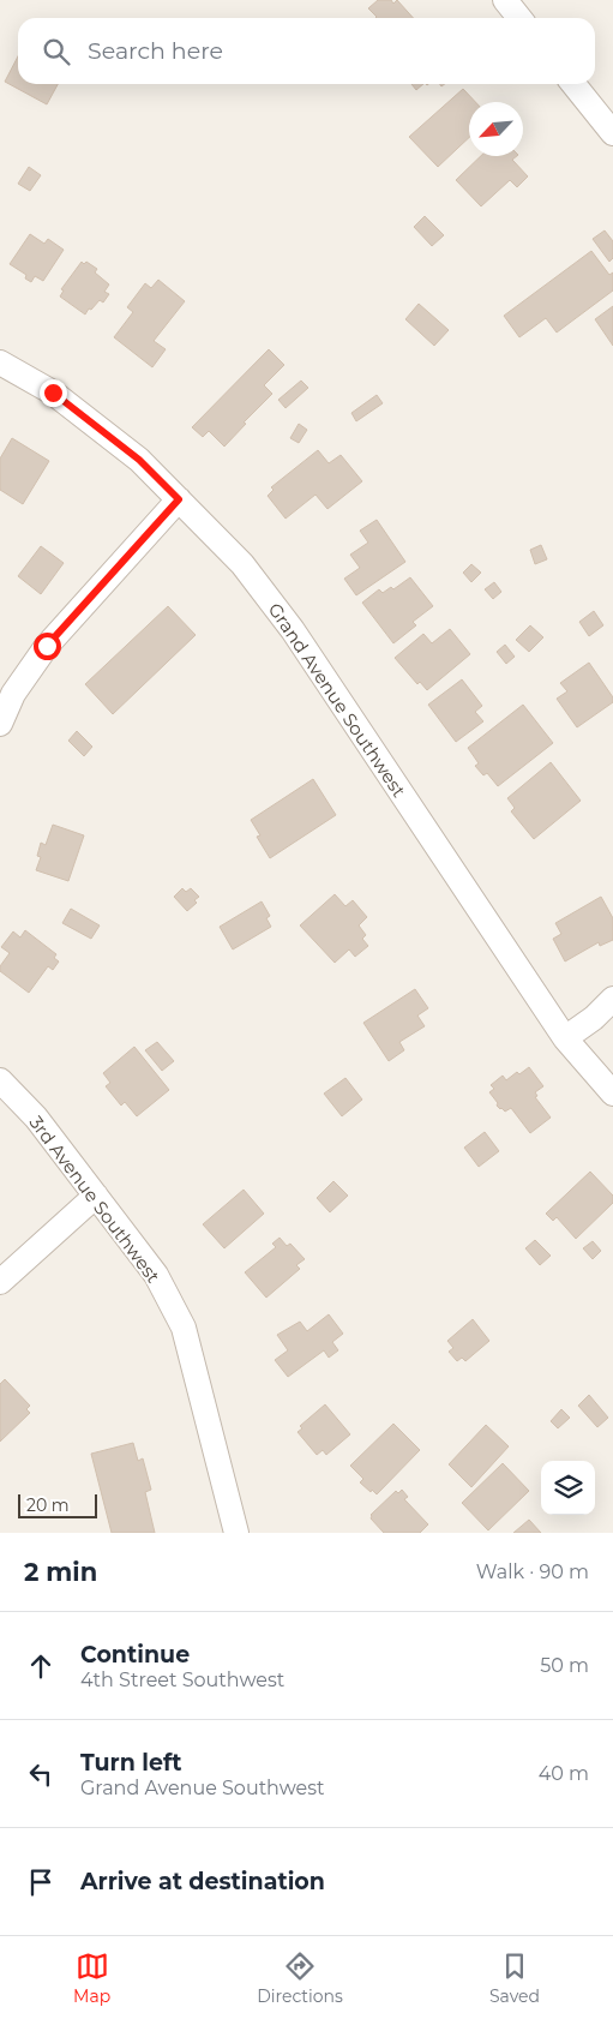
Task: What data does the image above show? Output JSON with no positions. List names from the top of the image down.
{
  "streets": {
    "street": ["Grand Avenue Southwest", "3rd Avenue Southwest"]
  },
  "scale_bar": "20 m",
  "north": "bottom left",
  "page": {
    "search": "Search here",
    "scale": "20 m",
    "heading": ["2 min", "Walk · 90 m"],
    "list": [
      ["Continue", "4th Street Southwest", "50 m"],
      ["Turn left", "Grand Avenue Southwest", "40 m"],
      "Arrive at destination"
    ],
    "nav": ["Map", "Directions", "Saved"]
  }
}
